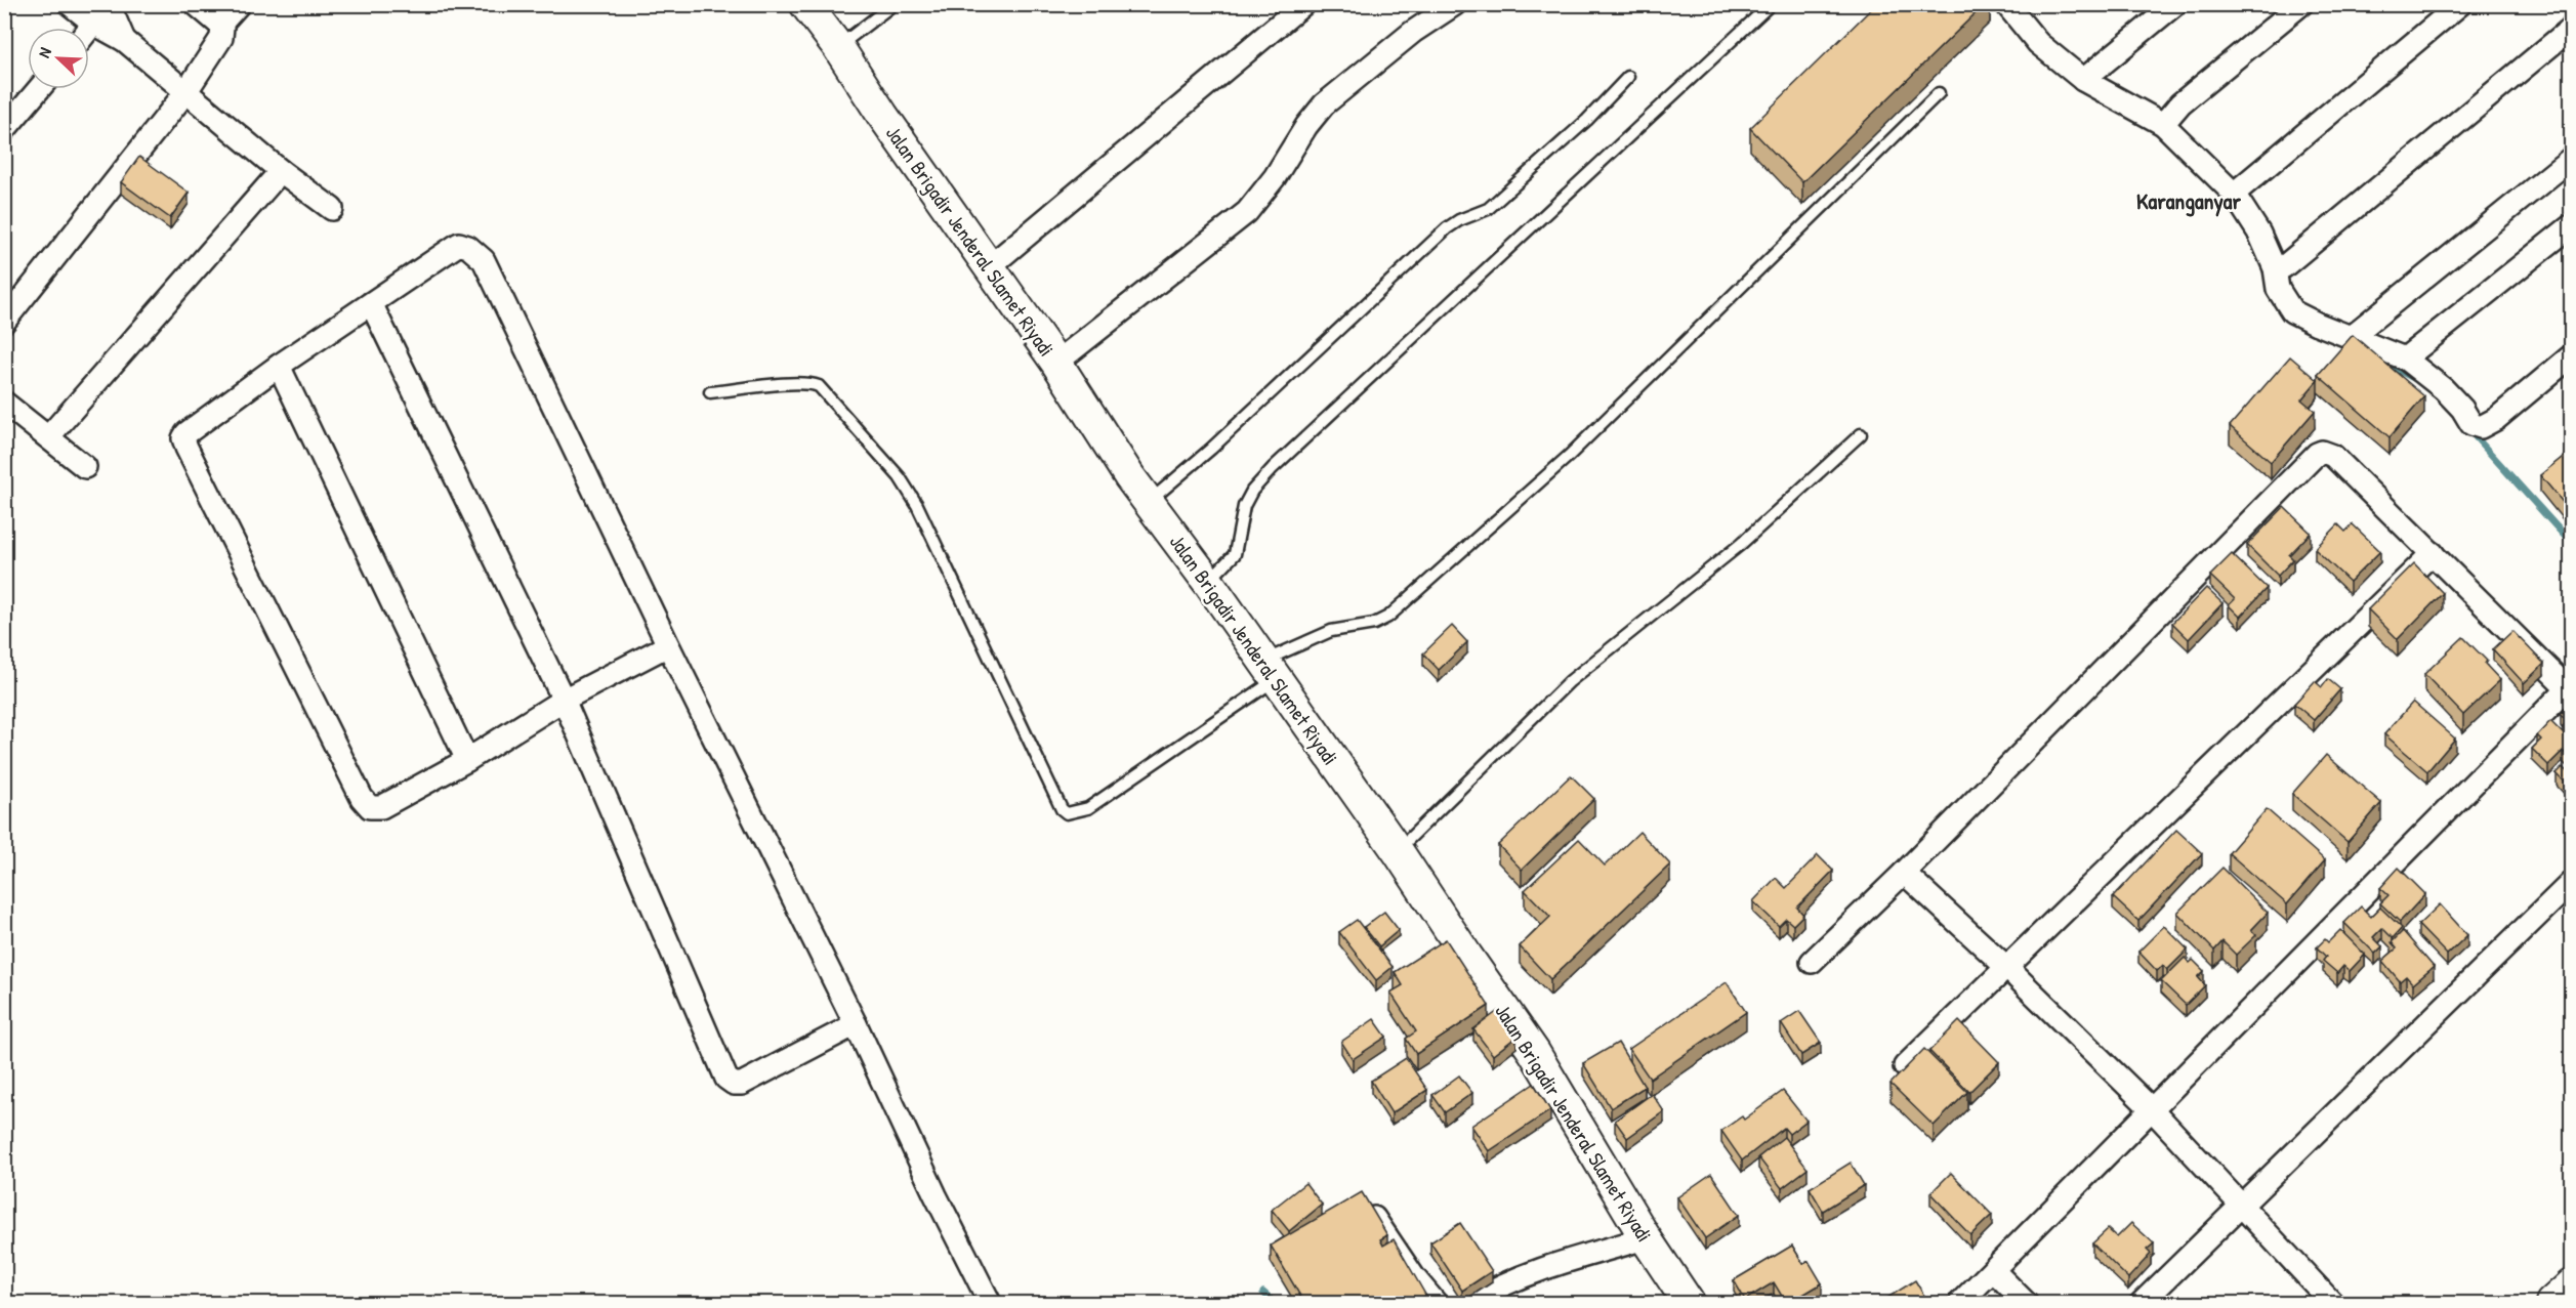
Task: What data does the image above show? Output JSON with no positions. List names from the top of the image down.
{
  "streets": {
    "main road": ["Jalan Brigadir Jenderal Slamet Riyadi"]
  },
  "districts": ["Karanganyar"],
  "north": "top left"
}
